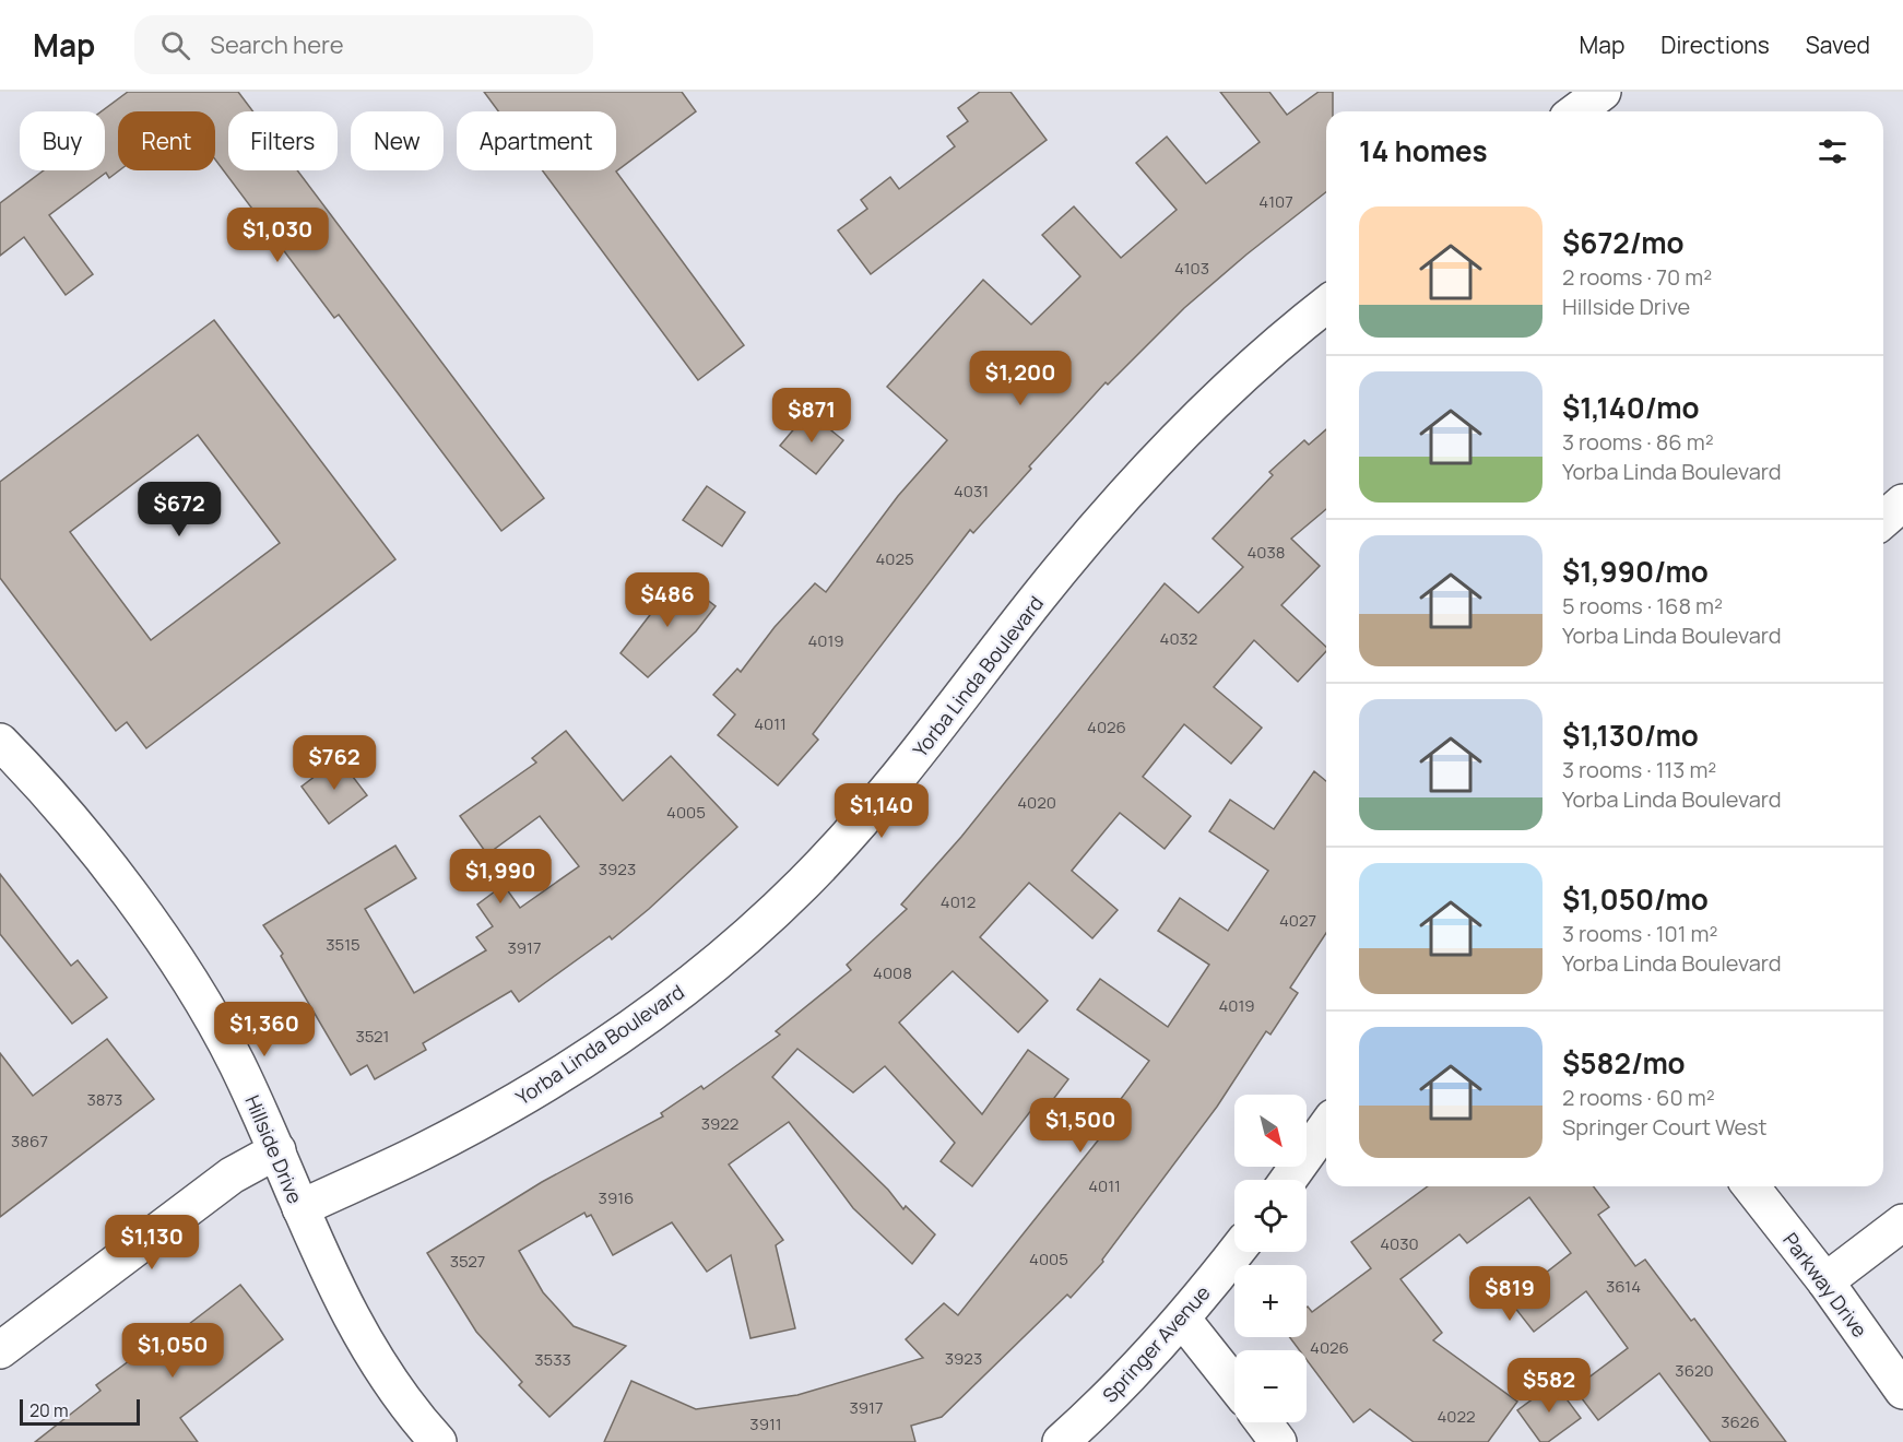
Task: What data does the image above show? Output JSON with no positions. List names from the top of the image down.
{
  "streets": {
    "street": [
      "Yorba Linda Boulevard",
      "Hillside Drive",
      "Parkway Drive",
      "Springer Avenue"
    ]
  },
  "crossings": [
    ["Yorba Linda Boulevard", "Hillside Drive"]
  ],
  "house_numbers": [
    "4107",
    "4103",
    "4031",
    "4038",
    "4025",
    "4032",
    "4019",
    "4011",
    "4026",
    "4020",
    "4005",
    "3923",
    "4012",
    "4027",
    "3515",
    "3917",
    "4008",
    "4019",
    "3521",
    "3873",
    "3922",
    "3867",
    "4011",
    "3916",
    "4030",
    "4005",
    "3527",
    "3614",
    "4026",
    "3923",
    "3533",
    "3620",
    "3917",
    "4022",
    "3626",
    "3911"
  ],
  "scale_bar": "20 m",
  "north": "bottom right",
  "page": {
    "header": "Map",
    "search": "Search here",
    "nav": ["Map", "Directions", "Saved"],
    "chip": [
      "Buy",
      "Rent",
      "Filters",
      "New",
      "Apartment"
    ],
    "heading": "14 homes",
    "list": [
      {
        "name": "$672/mo",
        "note": "2 rooms · 70 m² · Hillside Drive"
      },
      {
        "name": "$1,140/mo",
        "note": "3 rooms · 86 m² · Yorba Linda Boulevard"
      },
      {
        "name": "$1,990/mo",
        "note": "5 rooms · 168 m² · Yorba Linda Boulevard"
      },
      {
        "name": "$1,130/mo",
        "note": "3 rooms · 113 m² · Yorba Linda Boulevard"
      },
      {
        "name": "$1,050/mo",
        "note": "3 rooms · 101 m² · Yorba Linda Boulevard"
      },
      {
        "name": "$582/mo",
        "note": "2 rooms · 60 m² · Springer Court West"
      }
    ],
    "price": [
      "$1,030",
      "$1,200",
      "$871",
      "$672",
      "$486",
      "$762",
      "$1,140",
      "$1,990",
      "$1,360",
      "$1,500",
      "$1,130",
      "$819",
      "$1,050",
      "$582"
    ],
    "map_buttons": ["+", "−"],
    "scale": "20 m"
  }
}
